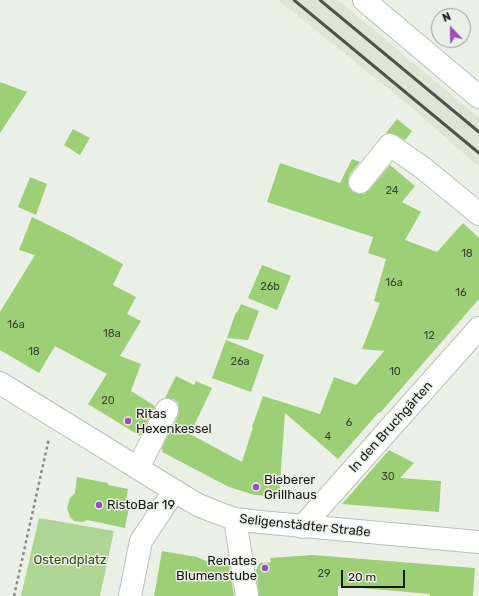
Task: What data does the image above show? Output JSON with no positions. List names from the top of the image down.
{
  "streets": {
    "street": ["In den Bruchgärten", "Seligenstädter Straße"]
  },
  "crossings": [
    ["In den Bruchgärten", "Seligenstädter Straße"]
  ],
  "parks": ["Ostendplatz"],
  "places": [
    "Ritas Hexenkessel",
    "Bieberer Grillhaus",
    "RistoBar 19",
    "Renates Blumenstube"
  ],
  "house_numbers": [
    "24",
    "18",
    "16a",
    "26b",
    "16",
    "16a",
    "18a",
    "12",
    "18",
    "26a",
    "10",
    "20",
    "6",
    "4",
    "30",
    "29"
  ],
  "scale_bar": "20 m",
  "north": "top"
}
